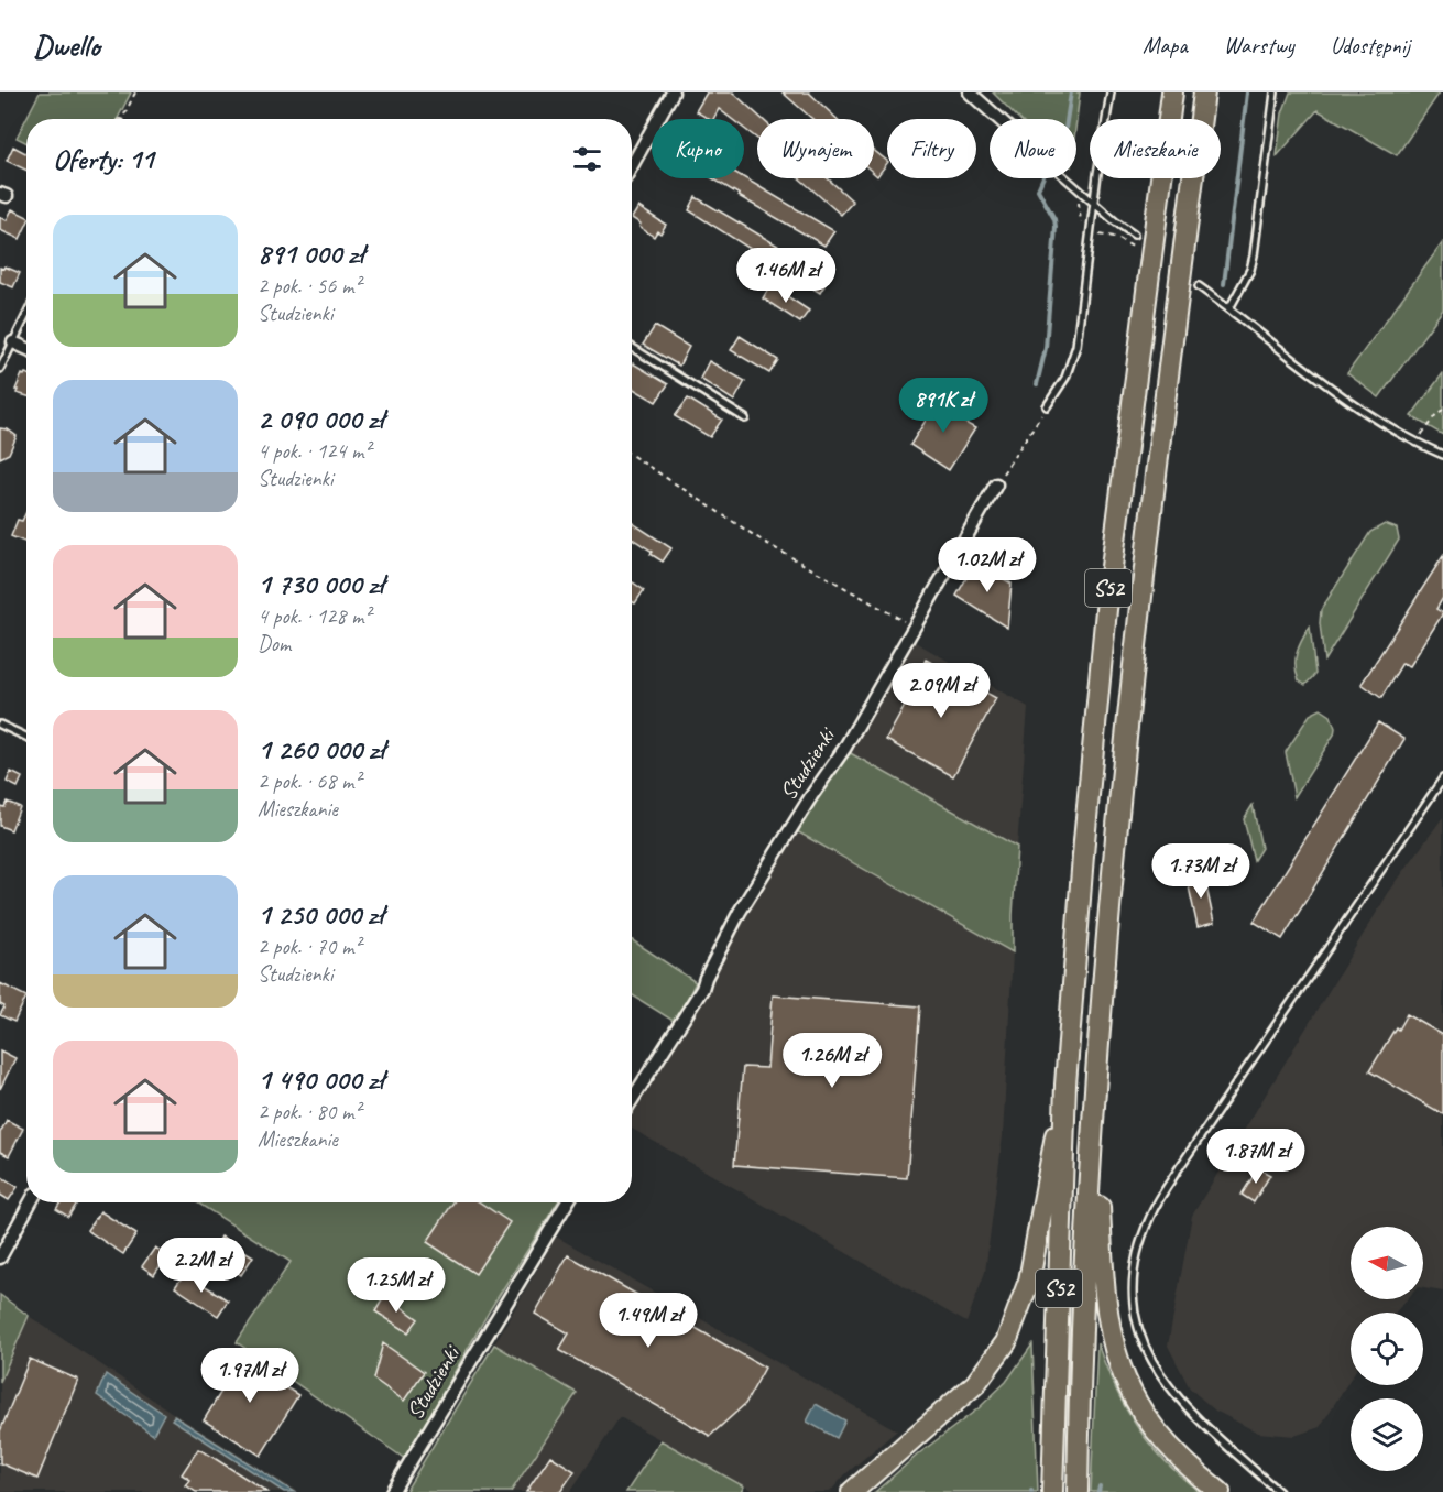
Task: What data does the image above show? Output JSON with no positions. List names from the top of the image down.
{
  "streets": {
    "highway": ["S52"],
    "street": ["Studzienki"]
  },
  "north": "left",
  "page": {
    "header": "Dwello",
    "nav": ["Mapa", "Warstwy", "Udostępnij"],
    "chip": [
      "Kupno",
      "Wynajem",
      "Filtry",
      "Nowe",
      "Mieszkanie"
    ],
    "heading": "Oferty: 11",
    "list": [
      {
        "name": "891 000 zł",
        "note": "2 pok. · 56 m² · Studzienki"
      },
      {
        "name": "2 090 000 zł",
        "note": "4 pok. · 124 m² · Studzienki"
      },
      {
        "name": "1 730 000 zł",
        "note": "4 pok. · 128 m² · Dom"
      },
      {
        "name": "1 260 000 zł",
        "note": "2 pok. · 68 m² · Mieszkanie"
      },
      {
        "name": "1 250 000 zł",
        "note": "2 pok. · 70 m² · Studzienki"
      },
      {
        "name": "1 490 000 zł",
        "note": "2 pok. · 80 m² · Mieszkanie"
      }
    ],
    "price": [
      "1.46M zł",
      "891K zł",
      "1.02M zł",
      "2.09M zł",
      "1.73M zł",
      "1.26M zł",
      "1.87M zł",
      "2.2M zł",
      "1.25M zł",
      "1.49M zł",
      "1.97M zł"
    ]
  }
}
